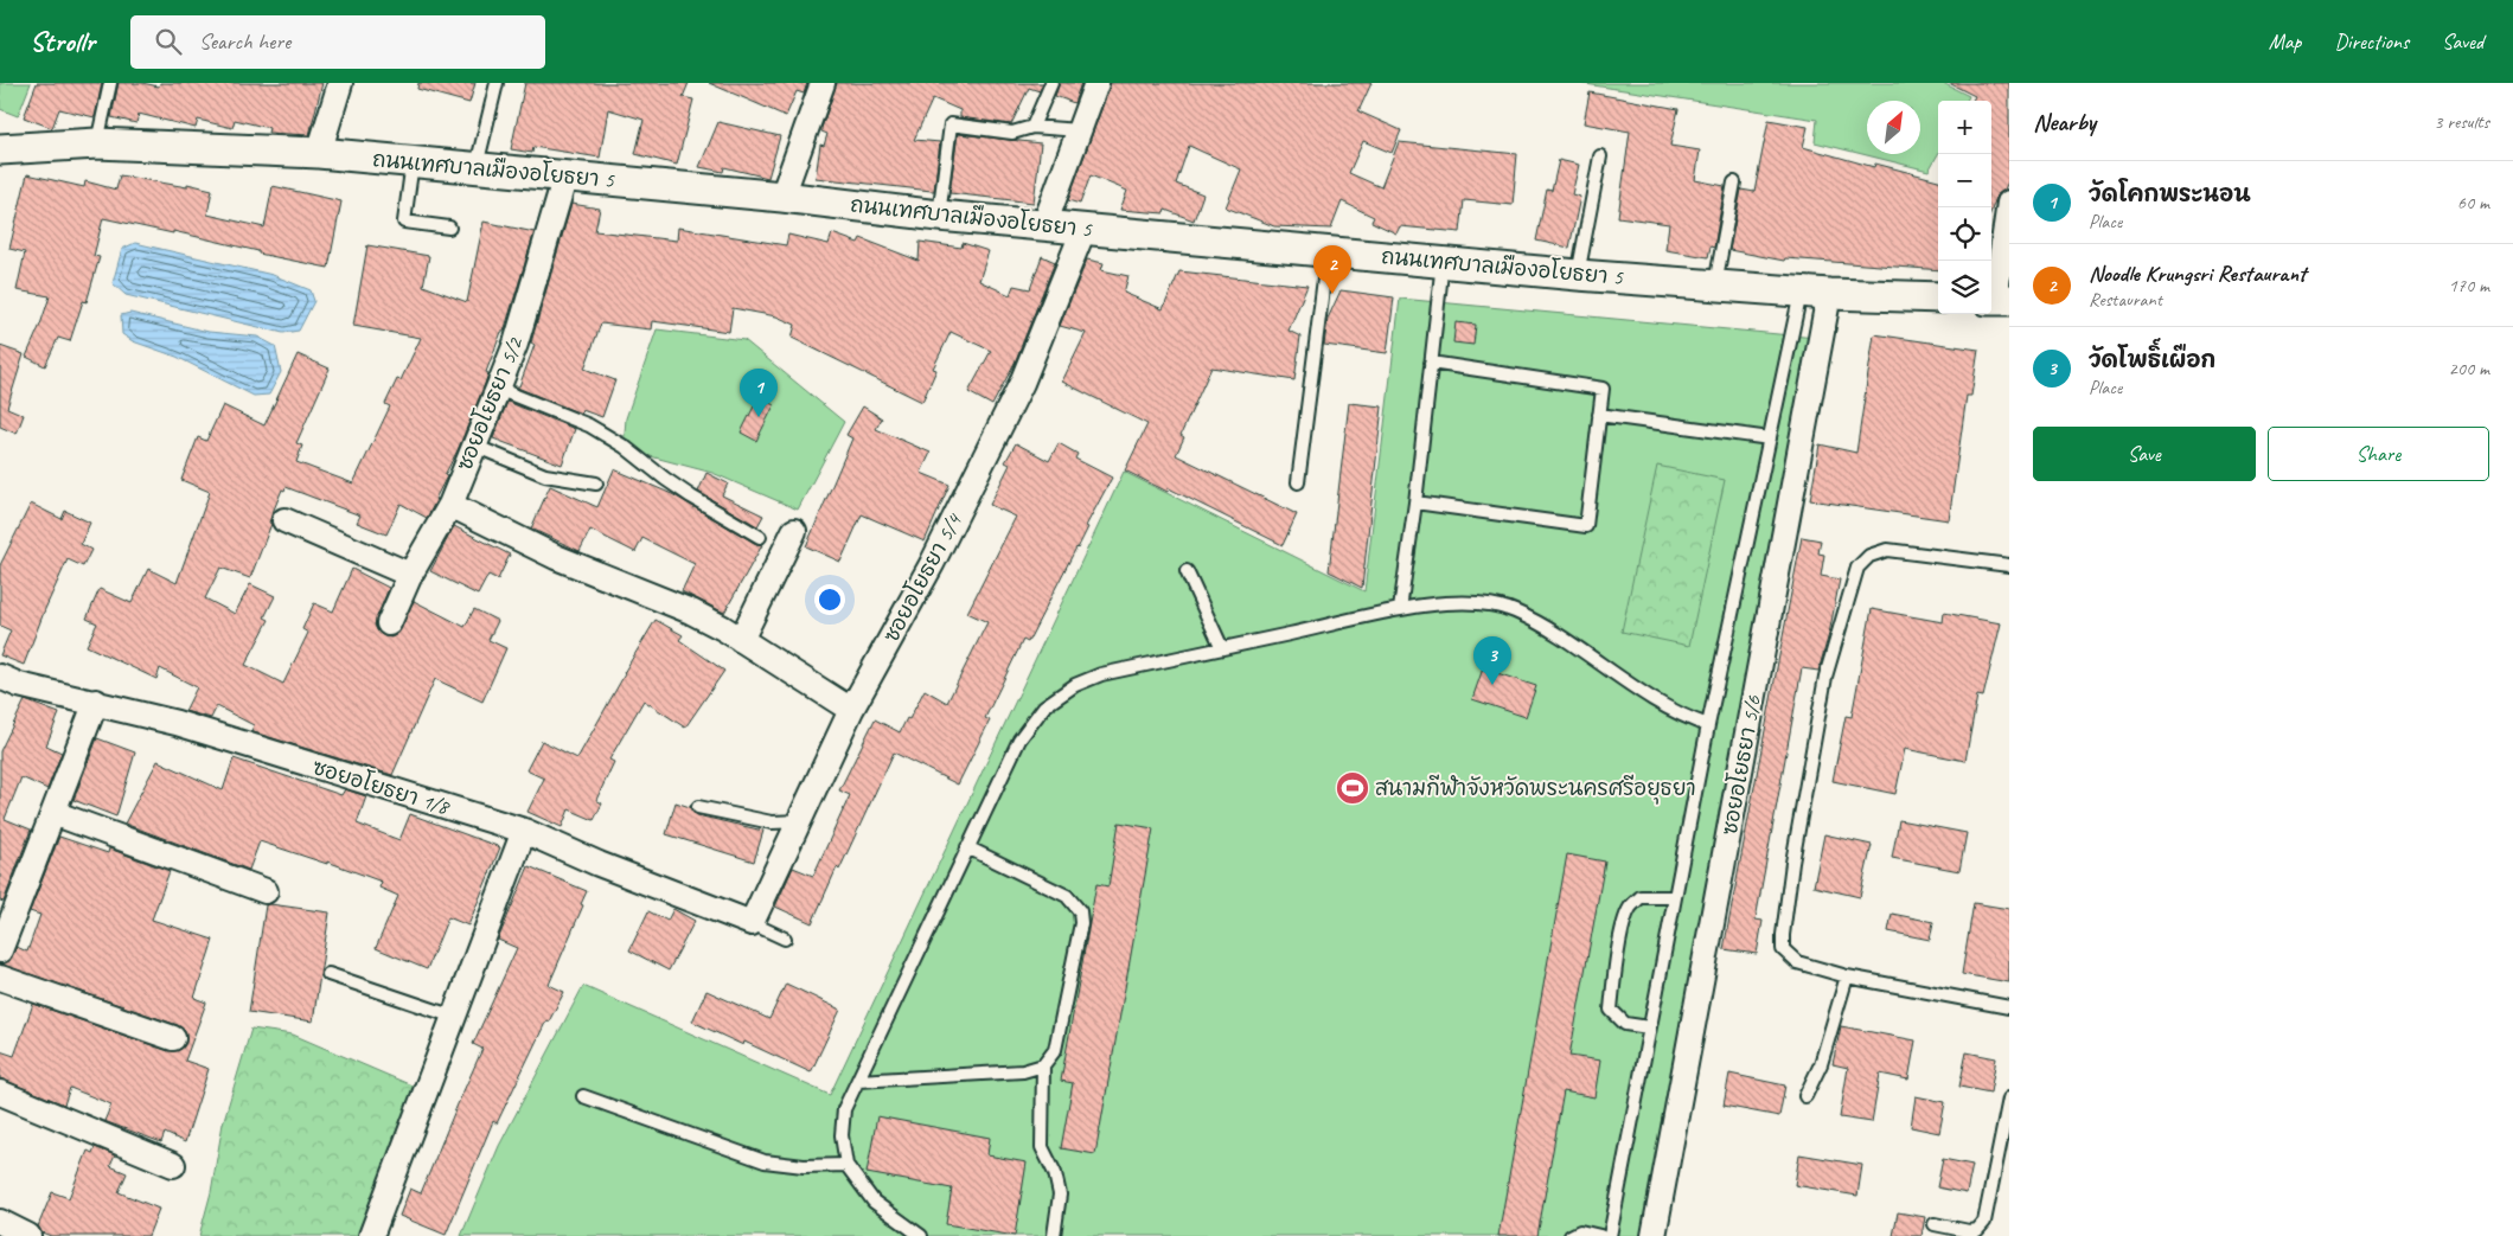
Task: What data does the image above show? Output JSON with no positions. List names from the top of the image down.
{
  "streets": {
    "street": [
      "ถนนเทศบาลเมืองอโยธยา 5",
      "ซอยอโยธยา 5/2",
      "ซอยอโยธยา 5/4",
      "ซอยอโยธยา 5/6",
      "ซอยอโยธยา 1/8"
    ]
  },
  "crossings": [
    ["ถนนเทศบาลเมืองอโยธยา 5", "ซอยอโยธยา 5/2"],
    ["ถนนเทศบาลเมืองอโยธยา 5", "ซอยอโยธยา 5/4"],
    ["ถนนเทศบาลเมืองอโยธยา 5", "ซอยอโยธยา 5/6"],
    ["ซอยอโยธยา 5/4", "ซอยอโยธยา 1/8"]
  ],
  "places": {
    "sports": ["สนามกีฬาจังหวัดพระนครศรีอยุธยา"]
  },
  "north": "top right",
  "page": {
    "header": "Strollr",
    "search": "Search here",
    "nav": ["Map", "Directions", "Saved"],
    "heading": ["Nearby", "3 results"],
    "map_buttons": ["+", "−"],
    "list": [
      {
        "mark": "1",
        "name": "วัดโคกพระนอน",
        "note": "Place",
        "value": "60 m"
      },
      {
        "mark": "2",
        "name": "Noodle Krungsri Restaurant",
        "note": "Restaurant",
        "value": "170 m"
      },
      {
        "mark": "3",
        "name": "วัดโพธิ์เผือก",
        "note": "Place",
        "value": "200 m"
      }
    ],
    "pins": ["2", "1", "3"],
    "buttons": ["Save", "Share"]
  }
}
